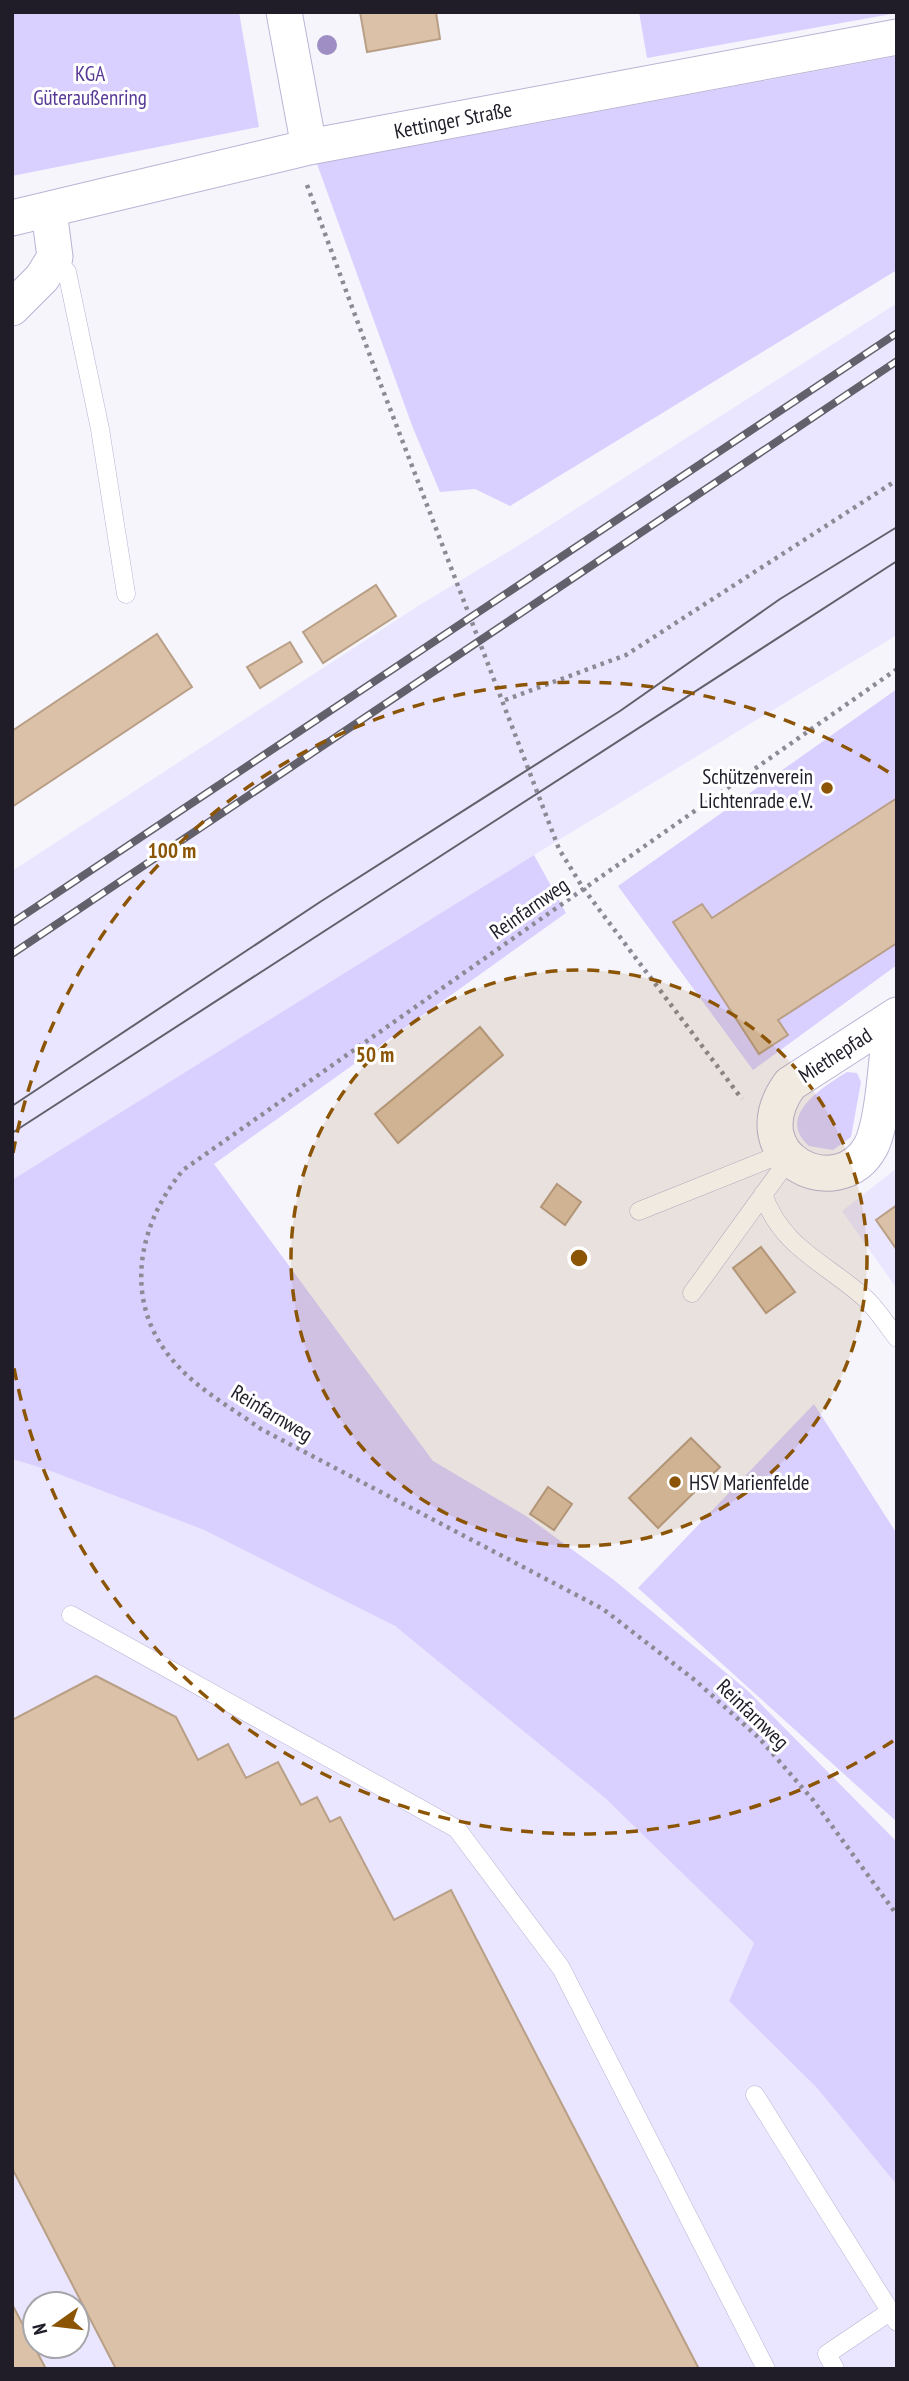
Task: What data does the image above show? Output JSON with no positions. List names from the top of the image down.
{
  "streets": {
    "street": ["Kettinger Straße", "Miethepfad"],
    "path": ["Reinfarnweg"]
  },
  "parks": ["KGA Güteraußenring"],
  "places": ["Schützenverein Lichtenrade e.V.", "HSV Marienfelde"],
  "north": "left",
  "rings": ["100 m", "50 m"]
}
